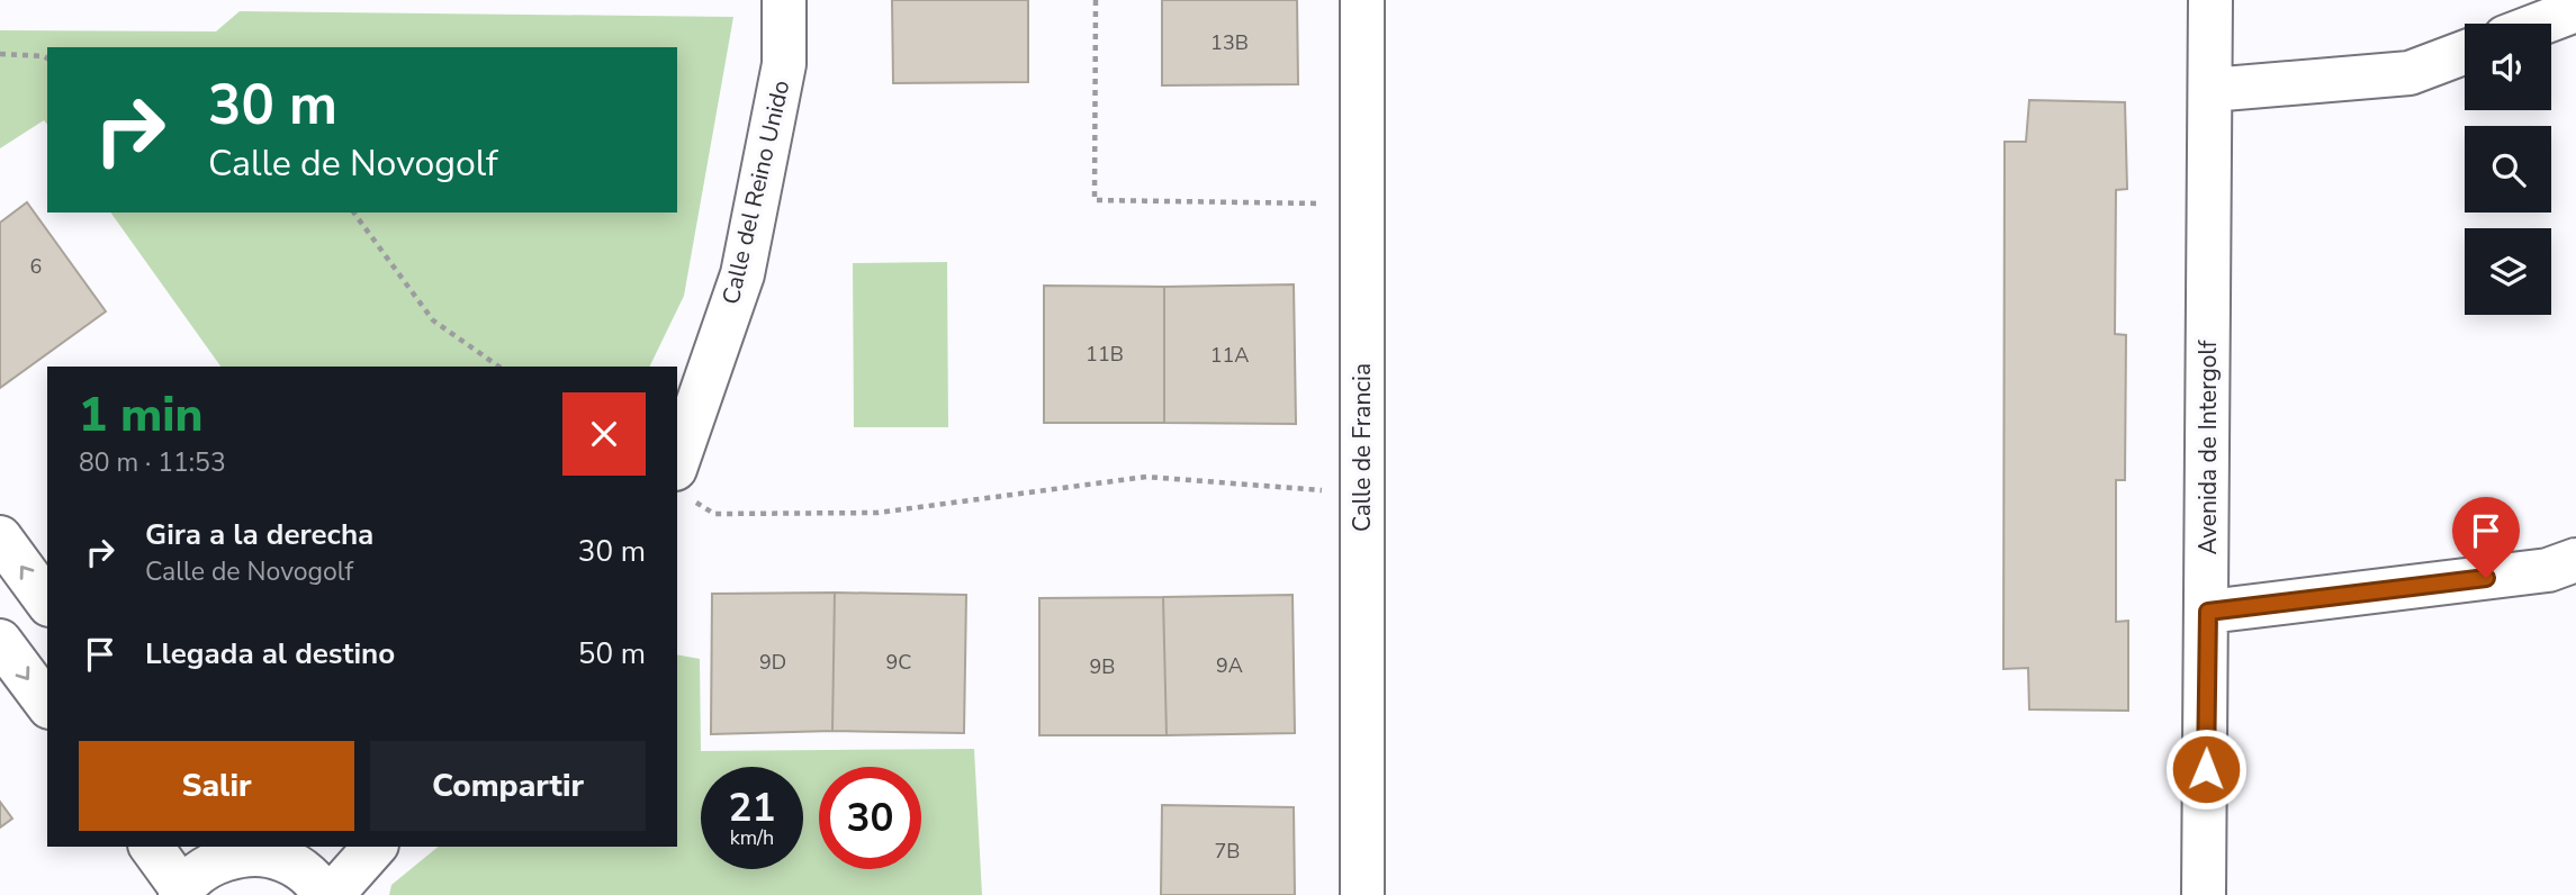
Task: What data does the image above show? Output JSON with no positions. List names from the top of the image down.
{
  "streets": {
    "street": ["Calle del Reino Unido", "Calle de Francia", "Avenida de Intergolf"]
  },
  "house_numbers": [
    "13B",
    "6",
    "11B",
    "11A",
    "9D",
    "9C",
    "9A",
    "9B",
    "7B"
  ],
  "page": {
    "turn": ["30 m", "Calle de Novogolf"],
    "heading": ["1 min", "80 m · 11:53"],
    "list": [
      {
        "name": "Gira a la derecha",
        "note": "Calle de Novogolf",
        "value": "30 m"
      },
      {
        "name": "Llegada al destino",
        "value": "50 m"
      }
    ],
    "buttons": ["Salir", "Compartir"],
    "speed": "21 km/h",
    "limit": "30"
  }
}
